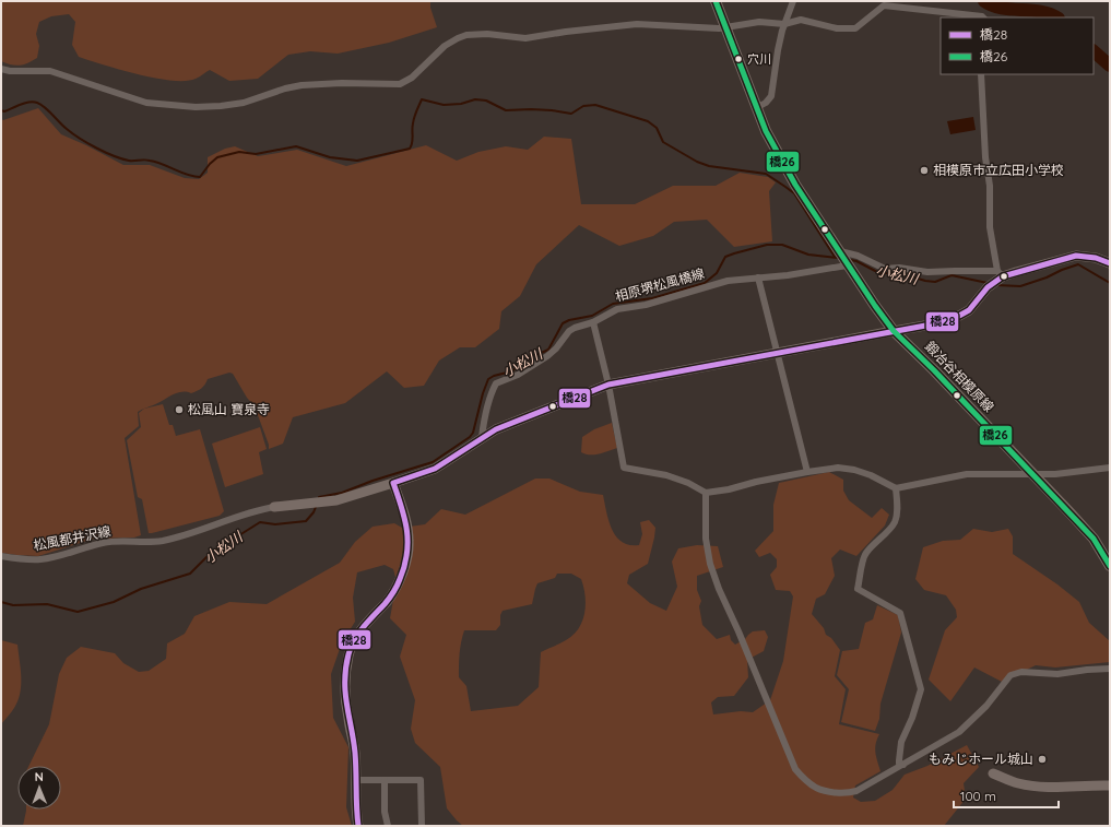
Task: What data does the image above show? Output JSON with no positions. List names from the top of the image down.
{
  "streets": {
    "main road": ["鍛冶谷相模原線"],
    "street": ["相原堺松風橋線", "松風都井沢線"]
  },
  "crossings": [
    ["相原堺松風橋線", "鍛冶谷相模原線"]
  ],
  "water": ["小松川"],
  "places": [
    "穴川",
    "相模原市立広田小学校",
    "松風山 寶泉寺",
    "もみじホール城山"
  ],
  "lines": ["transit line 橋26", "transit line 橋28"],
  "legend": ["橋28", "橋26"],
  "scale_bar": "100 m",
  "north": "top"
}
